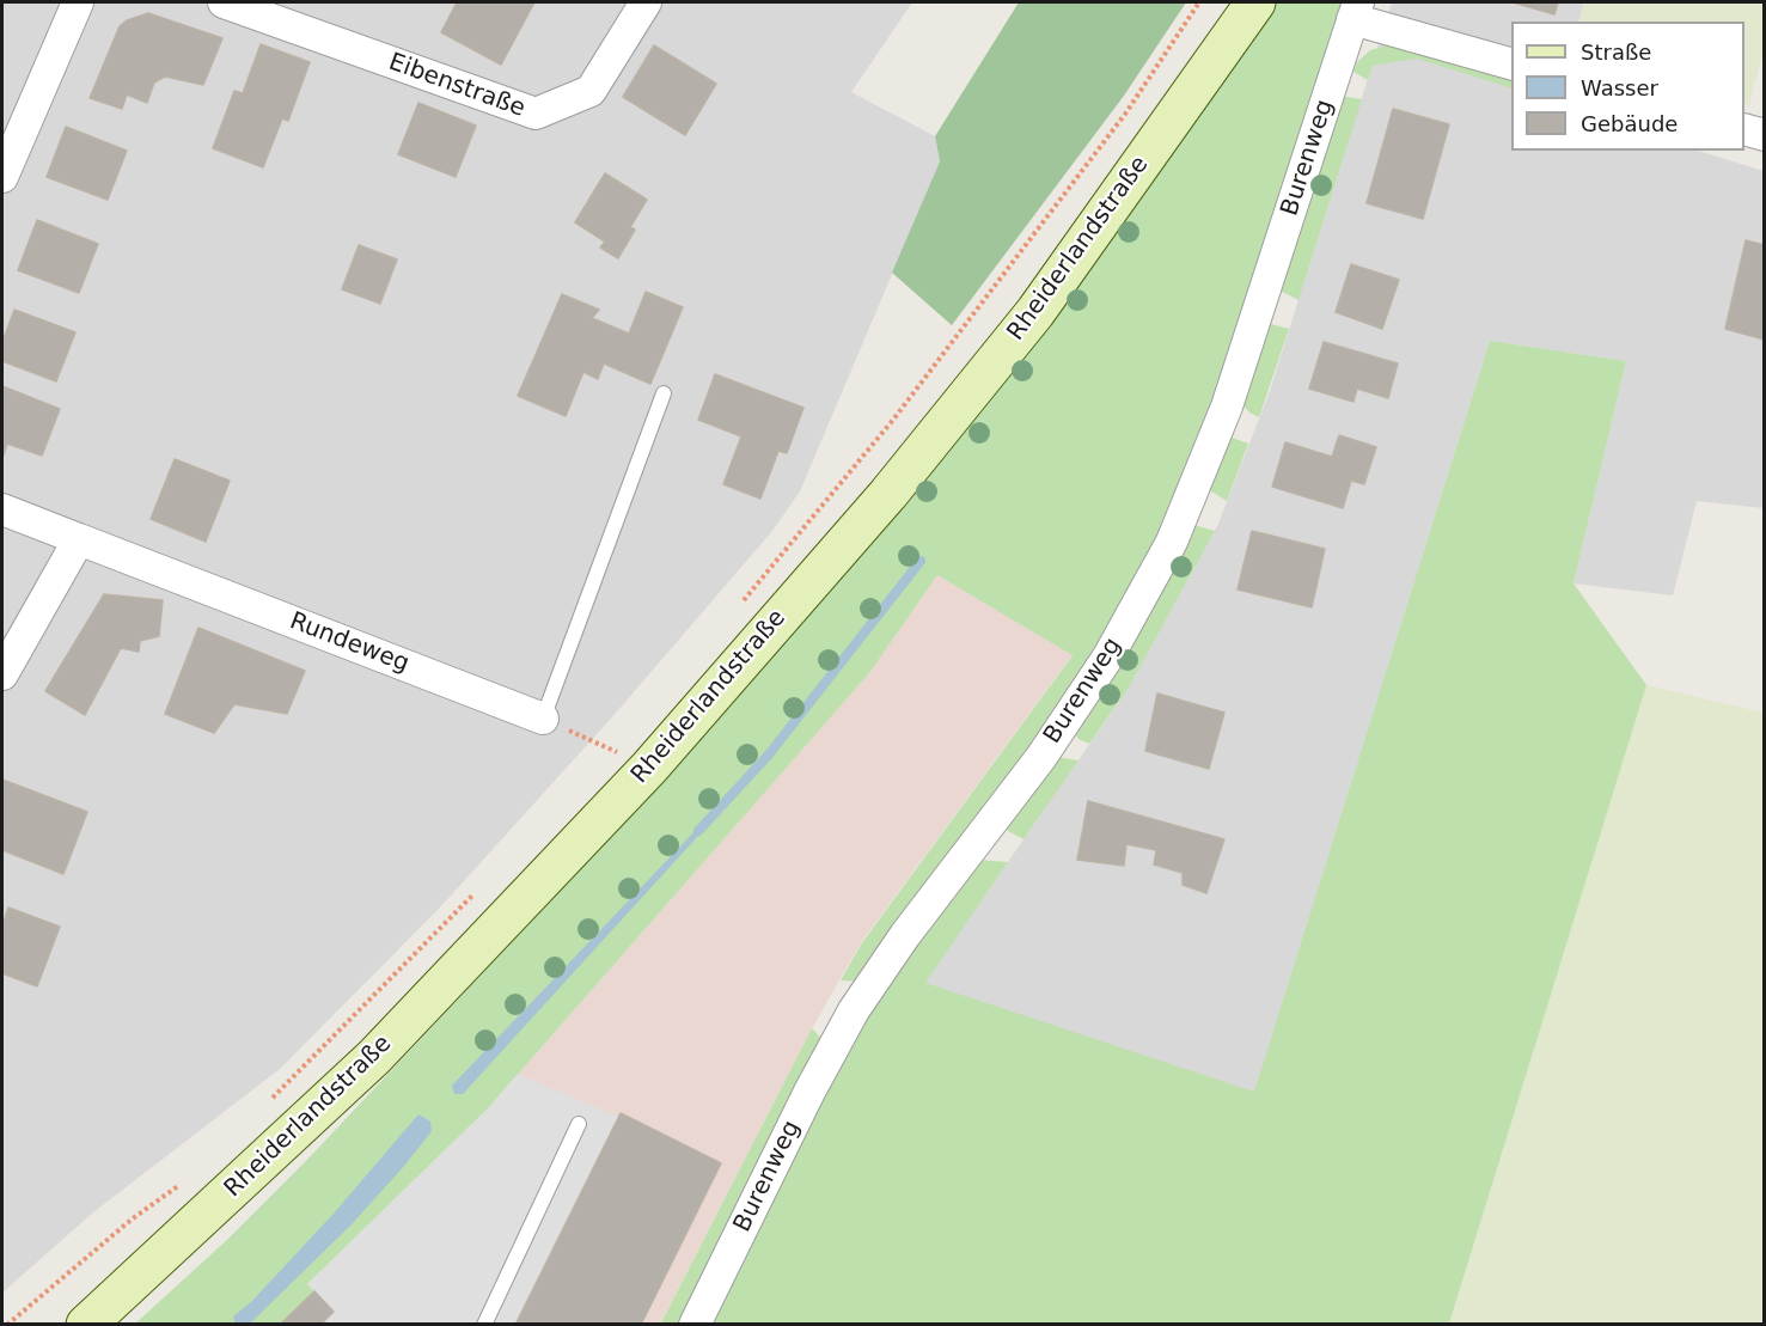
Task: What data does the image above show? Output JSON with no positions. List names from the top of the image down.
{
  "streets": {
    "main road": ["Rheiderlandstraße"],
    "street": ["Eibenstraße", "Burenweg", "Rundeweg"]
  },
  "legend": ["Straße", "Wasser", "Gebäude"]
}
